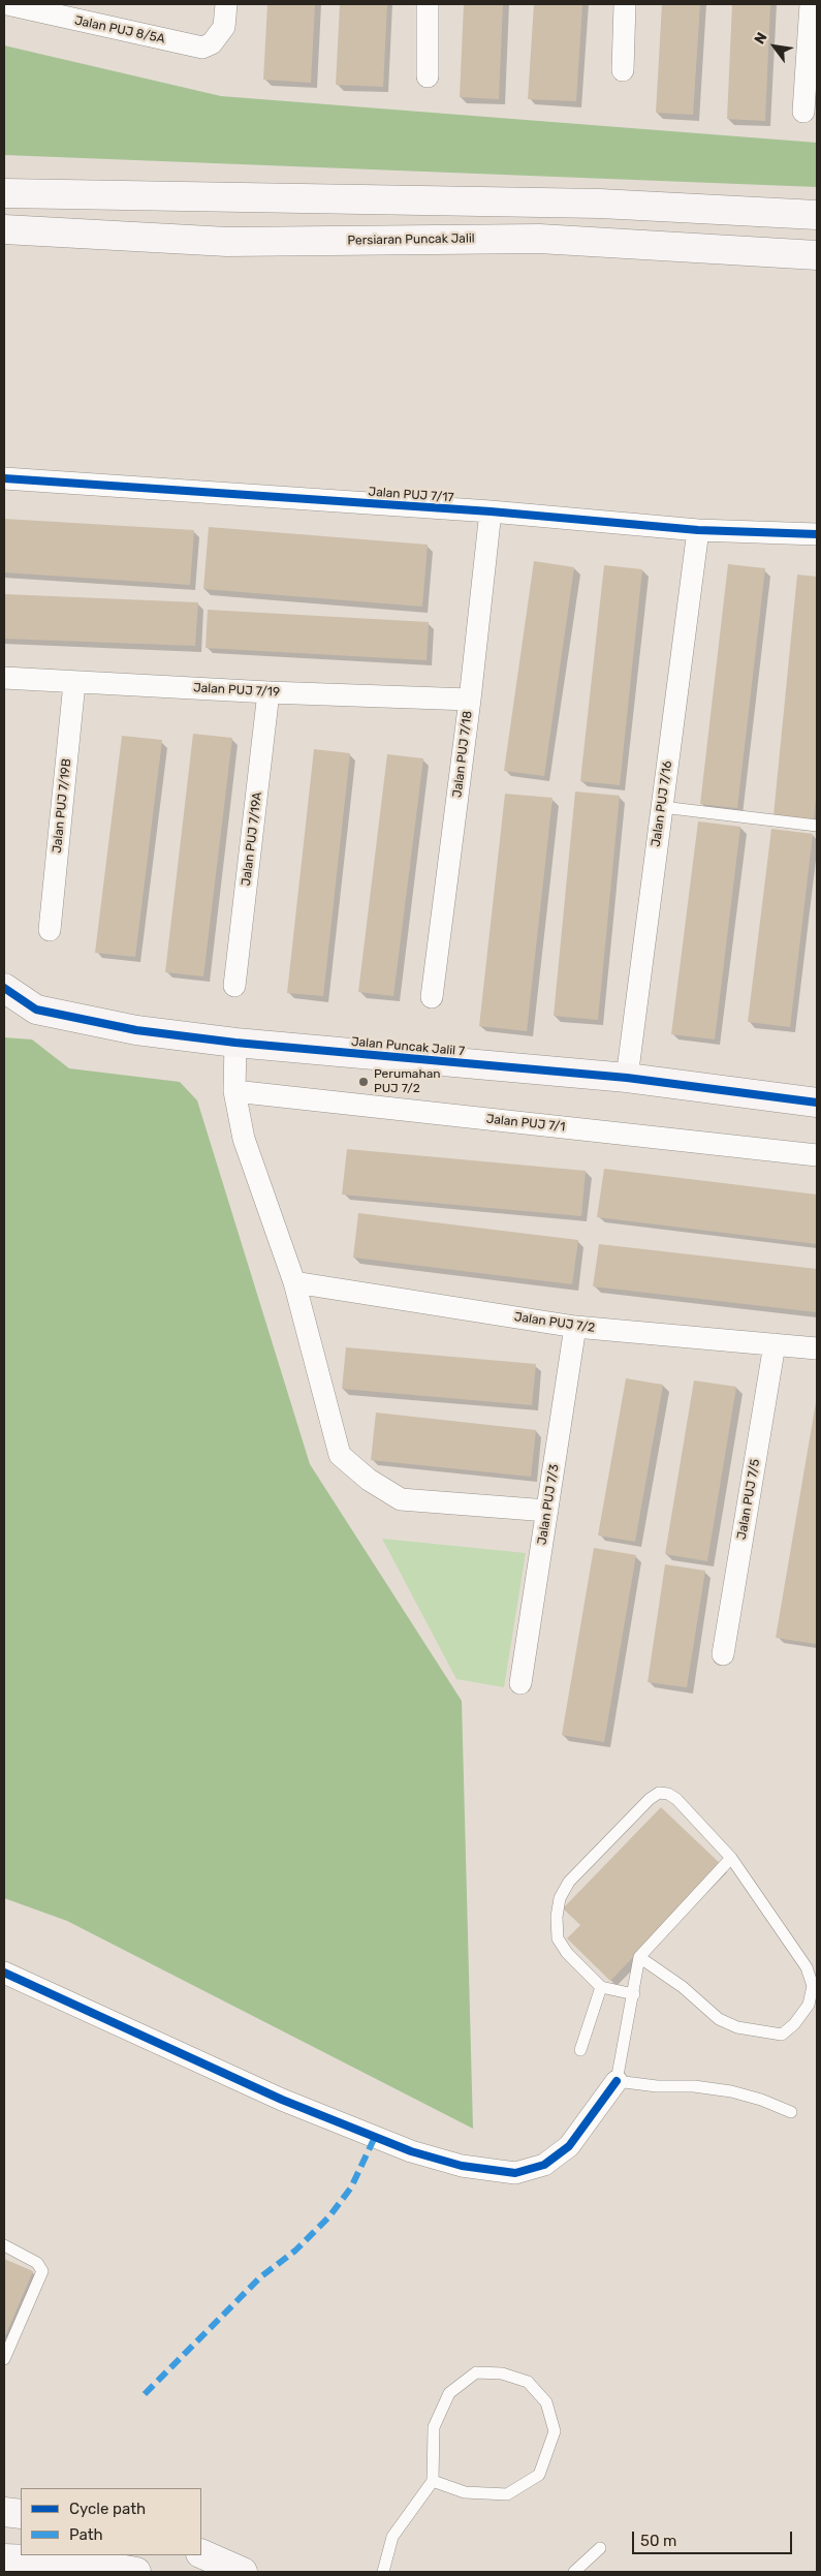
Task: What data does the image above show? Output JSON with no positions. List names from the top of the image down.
{
  "streets": {
    "main road": ["Persiaran Puncak Jalil", "Jalan Puncak Jalil 7"],
    "street": [
      "Jalan PUJ 8/5A",
      "Jalan PUJ 7/17",
      "Jalan PUJ 7/19",
      "Jalan PUJ 7/18",
      "Jalan PUJ 7/16",
      "Jalan PUJ 7/19B",
      "Jalan PUJ 7/19A",
      "Jalan PUJ 7/1",
      "Jalan PUJ 7/2",
      "Jalan PUJ 7/5",
      "Jalan PUJ 7/3"
    ]
  },
  "crossings": [
    ["Jalan PUJ 7/17", "Jalan PUJ 7/18"],
    ["Jalan PUJ 7/17", "Jalan PUJ 7/16"],
    ["Jalan PUJ 7/19", "Jalan PUJ 7/18"],
    ["Jalan PUJ 7/19", "Jalan PUJ 7/19B"],
    ["Jalan PUJ 7/19", "Jalan PUJ 7/19A"],
    ["Jalan PUJ 7/16", "Jalan Puncak Jalil 7"],
    ["Jalan PUJ 7/2", "Jalan PUJ 7/5"],
    ["Jalan PUJ 7/2", "Jalan PUJ 7/3"]
  ],
  "places": ["Perumahan PUJ 7/2"],
  "legend": ["Cycle path", "Path"],
  "scale_bar": "50 m",
  "north": "top left"
}
